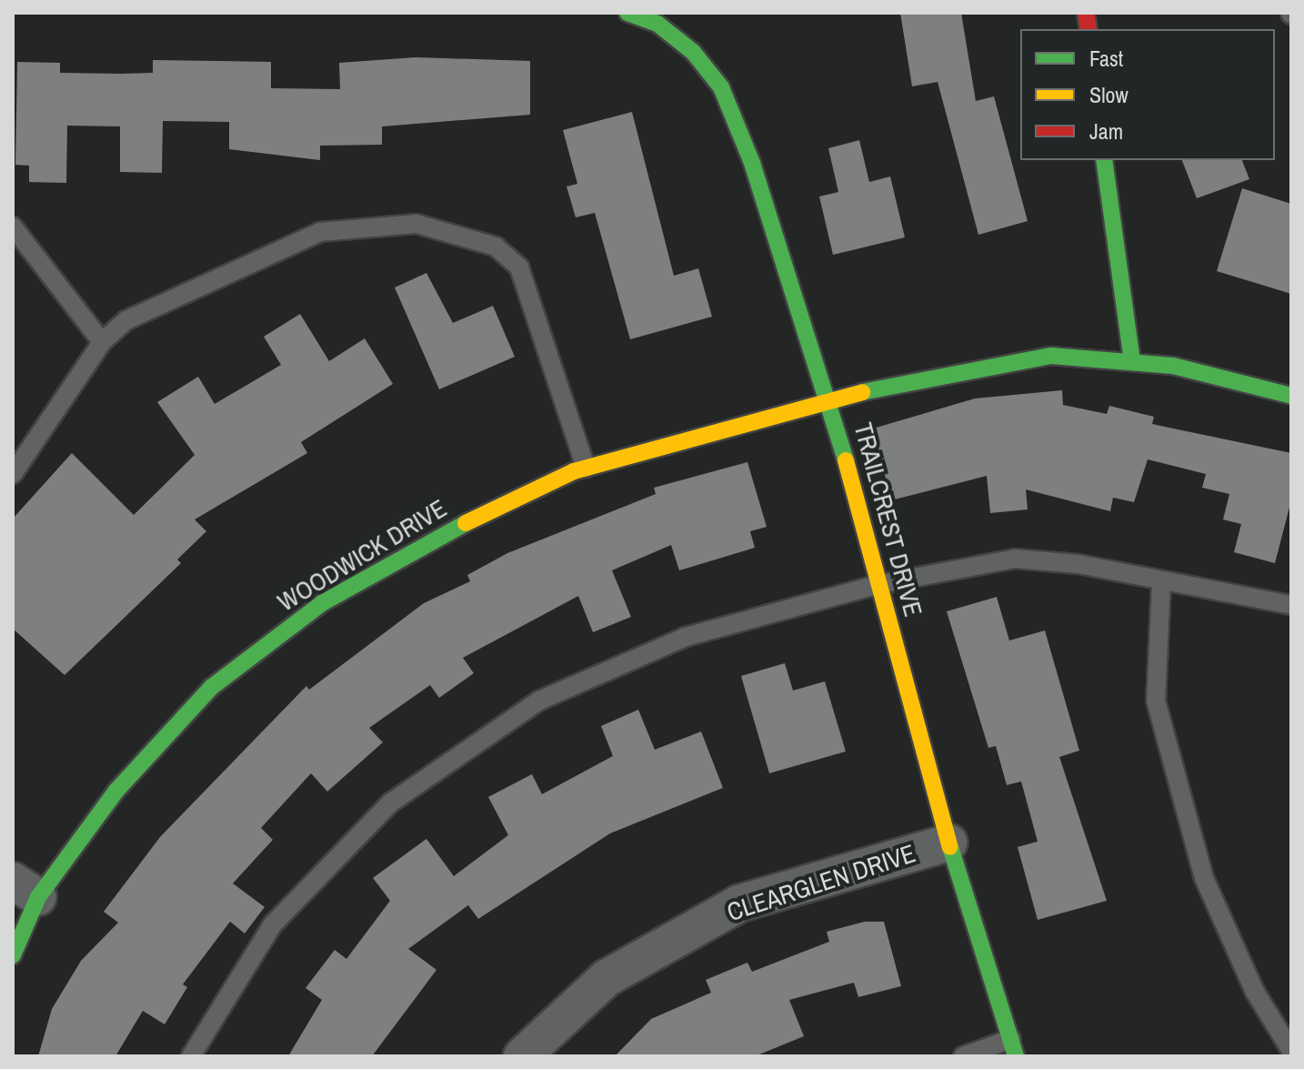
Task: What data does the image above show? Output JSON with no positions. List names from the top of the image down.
{
  "streets": {
    "street": ["TRAILCREST DRIVE", "WOODWICK DRIVE", "CLEARGLEN DRIVE"]
  },
  "crossings": [
    ["TRAILCREST DRIVE", "WOODWICK DRIVE"],
    ["TRAILCREST DRIVE", "CLEARGLEN DRIVE"]
  ],
  "legend": ["Fast", "Slow", "Jam"]
}
